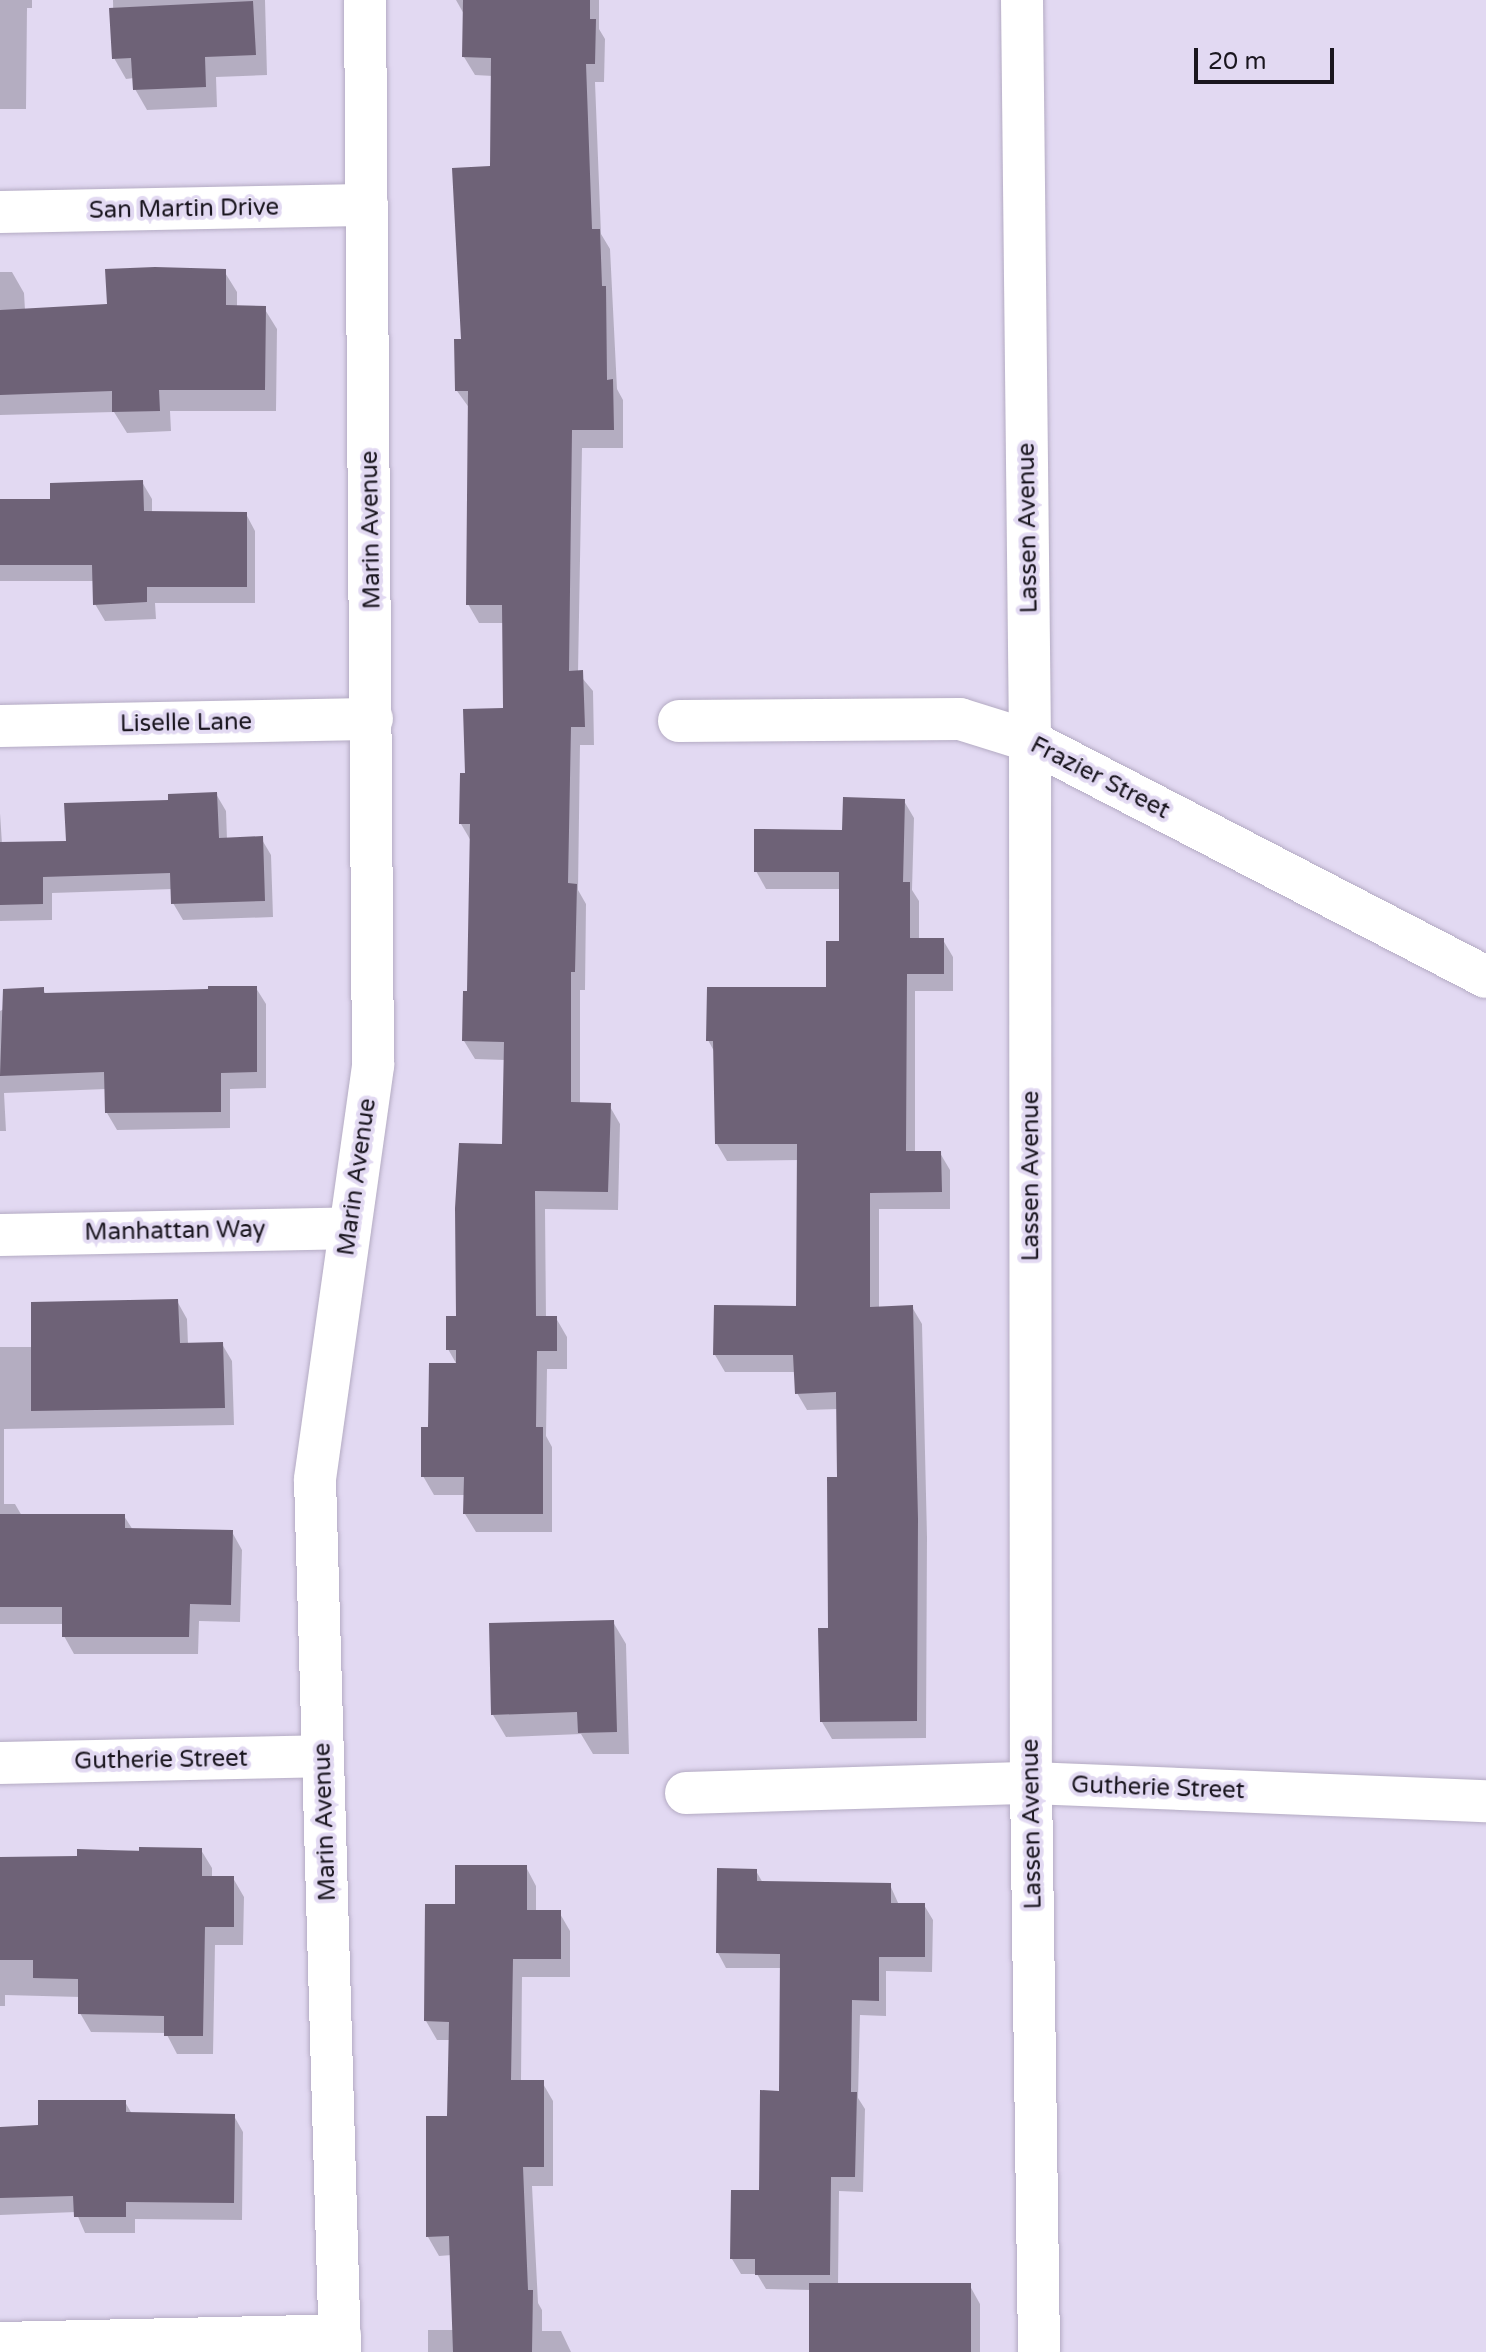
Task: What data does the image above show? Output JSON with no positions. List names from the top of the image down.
{
  "streets": {
    "street": [
      "San Martin Drive",
      "Lassen Avenue",
      "Marin Avenue",
      "Liselle Lane",
      "Frazier Street",
      "Manhattan Way",
      "Gutherie Street"
    ]
  },
  "crossings": [
    ["San Martin Drive", "Marin Avenue"],
    ["Lassen Avenue", "Frazier Street"],
    ["Lassen Avenue", "Gutherie Street"],
    ["Marin Avenue", "Liselle Lane"],
    ["Marin Avenue", "Manhattan Way"],
    ["Marin Avenue", "Gutherie Street"]
  ],
  "scale_bar": "20 m"
}
